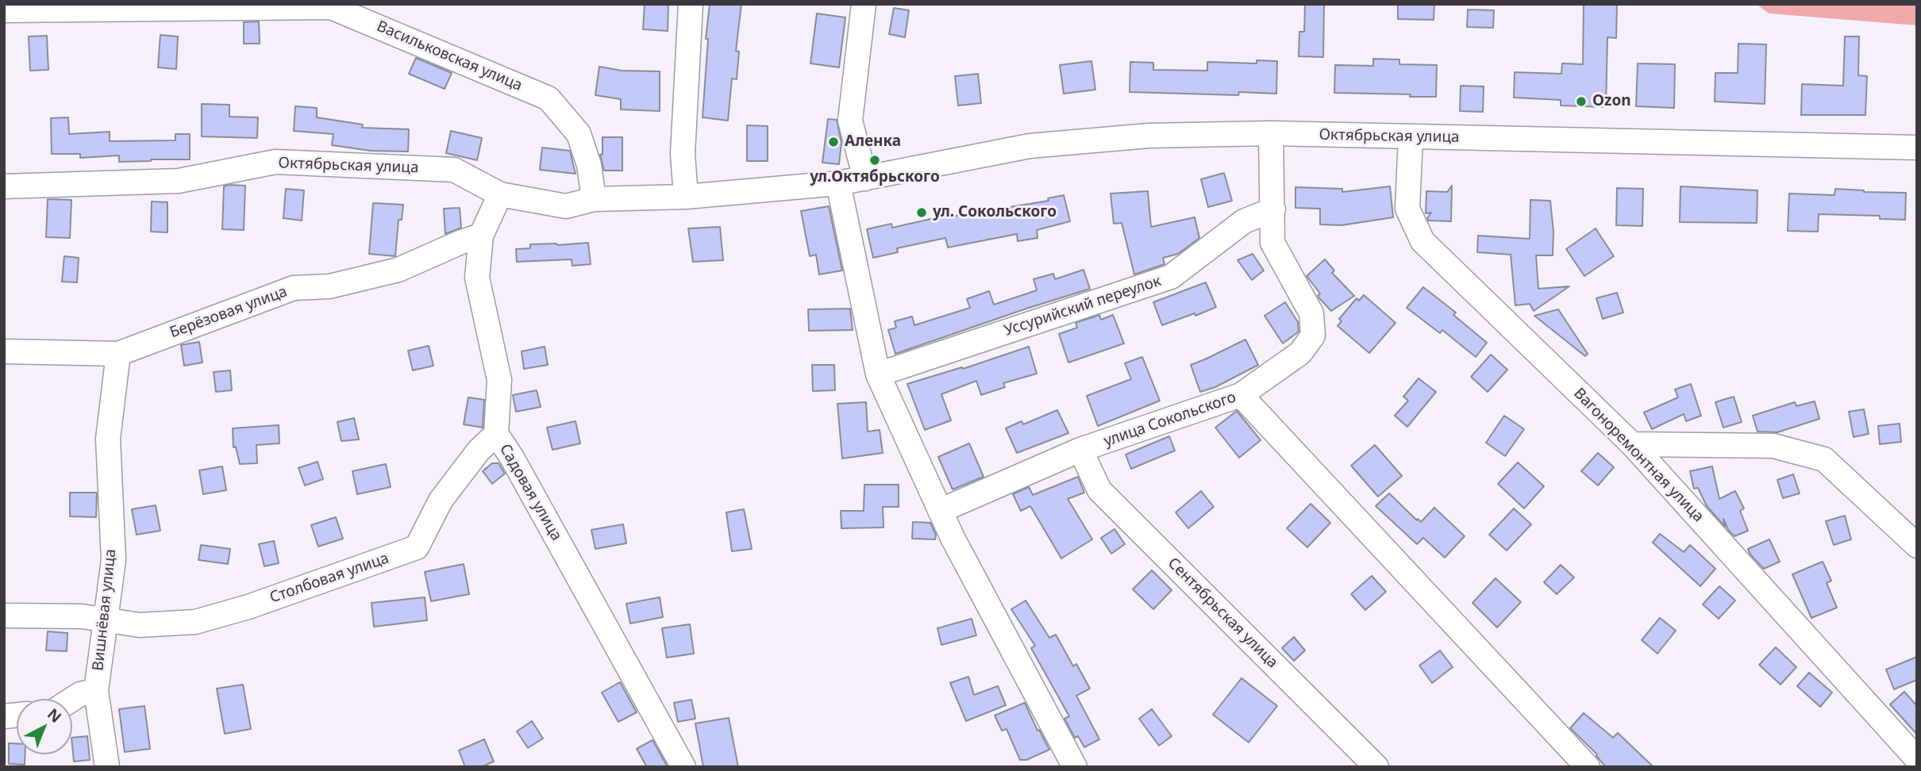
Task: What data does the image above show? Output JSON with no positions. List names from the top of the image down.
{
  "streets": {
    "street": [
      "Васильковская улица",
      "Октябрьская улица",
      "Уссурийский переулок",
      "Берёзовая улица",
      "улица Сокольского",
      "Вагоноремонтная улица",
      "Садовая улица",
      "Столбовая улица",
      "Вишнёвая улица",
      "Сентябрьская улица"
    ]
  },
  "crossings": [
    ["Васильковская улица", "Октябрьская улица"],
    ["Октябрьская улица", "улица Сокольского"],
    ["Октябрьская улица", "Вагоноремонтная улица"],
    ["Октябрьская улица", "Садовая улица"],
    ["Уссурийский переулок", "улица Сокольского"],
    ["Берёзовая улица", "Садовая улица"],
    ["Берёзовая улица", "Вишнёвая улица"],
    ["улица Сокольского", "Сентябрьская улица"],
    ["Садовая улица", "Столбовая улица"],
    ["Столбовая улица", "Вишнёвая улица"]
  ],
  "places": [
    "Ozon",
    "Аленка",
    "ул.Октябрьского",
    "ул. Сокольского"
  ],
  "north": "top right"
}
